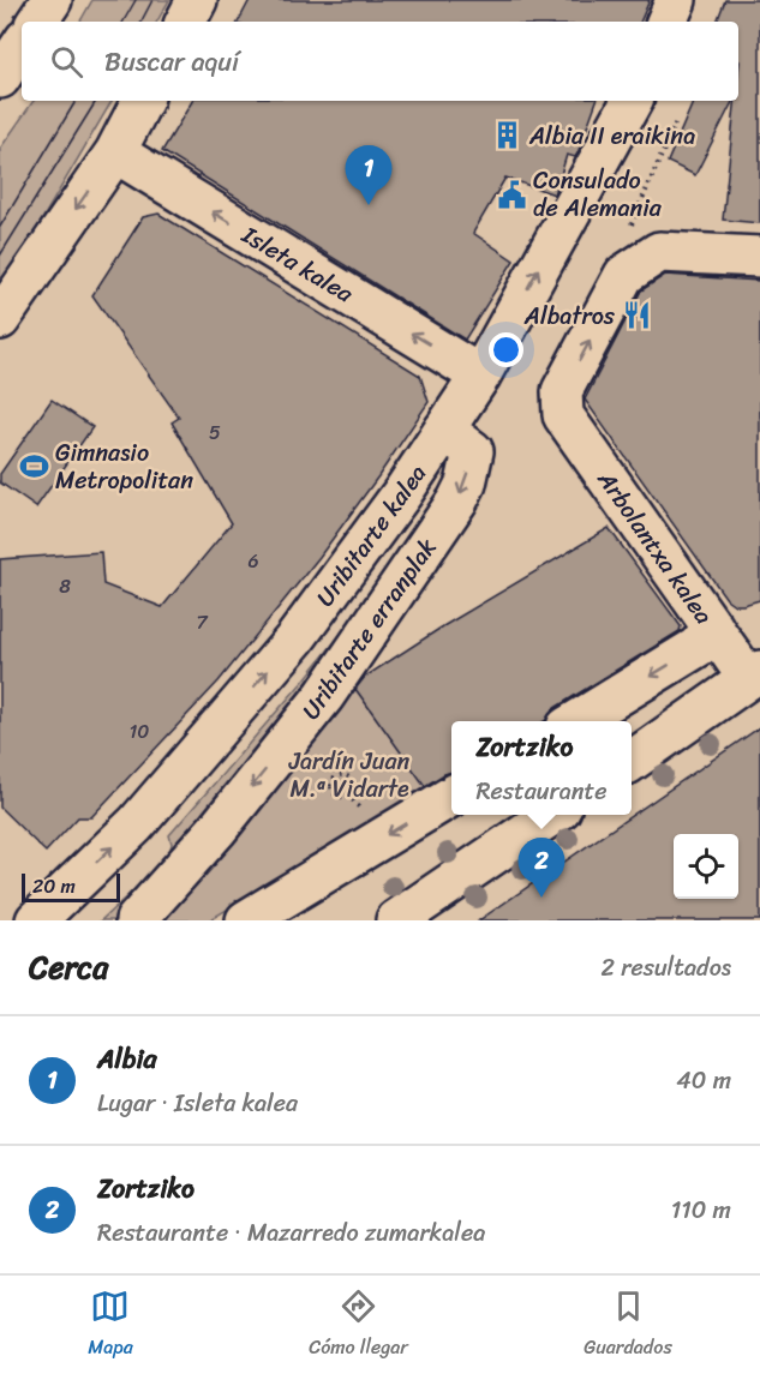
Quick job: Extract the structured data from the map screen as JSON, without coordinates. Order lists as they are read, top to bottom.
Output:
{
  "streets": {
    "street": [
      "Isleta kalea",
      "Uribitarte kalea",
      "Arbolantxa kalea",
      "Uribitarte erranplak"
    ]
  },
  "crossings": [
    ["Isleta kalea", "Uribitarte kalea"],
    ["Uribitarte kalea", "Uribitarte erranplak"]
  ],
  "one_way": ["Isleta kalea"],
  "parks": ["Jardín Juan M.ª Vidarte"],
  "places": {
    "building": ["Albia II eraikina"],
    "public building": ["Consulado de Alemania"],
    "restaurant": ["Albatros"],
    "sports": ["Gimnasio Metropolitan"]
  },
  "house_numbers": [
    "5",
    "6",
    "8",
    "7",
    "10"
  ],
  "scale_bar": "20 m",
  "page": {
    "search": "Buscar aquí",
    "pins": ["1", "2"],
    "popup": ["Zortziko", "Restaurante"],
    "scale": "20 m",
    "heading": ["Cerca", "2 resultados"],
    "list": [
      {
        "mark": "1",
        "name": "Albia",
        "note": "Lugar · Isleta kalea",
        "value": "40 m"
      },
      {
        "mark": "2",
        "name": "Zortziko",
        "note": "Restaurante · Mazarredo zumarkalea",
        "value": "110 m"
      }
    ],
    "nav": ["Mapa", "Cómo llegar", "Guardados"]
  }
}
